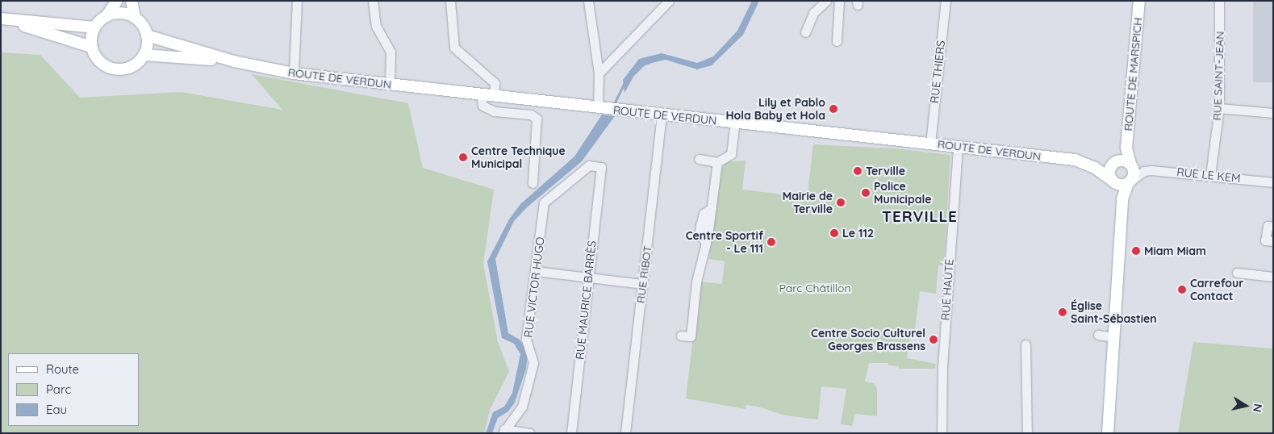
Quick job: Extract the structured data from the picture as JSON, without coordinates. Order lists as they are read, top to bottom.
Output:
{
  "streets": {
    "main road": ["ROUTE DE MARSPICH", "ROUTE DE VERDUN"],
    "street": [
      "RUE THIERS",
      "RUE SAINT-JEAN",
      "RUE LE KEM",
      "RUE RIBOT",
      "RUE VICTOR HUGO",
      "RUE HAUTE",
      "RUE MAURICE BARRÈS"
    ]
  },
  "crossings": [
    ["RUE THIERS", "ROUTE DE VERDUN"],
    ["ROUTE DE MARSPICH", "ROUTE DE VERDUN"],
    ["ROUTE DE MARSPICH", "RUE LE KEM"],
    ["RUE SAINT-JEAN", "RUE LE KEM"],
    ["ROUTE DE VERDUN", "RUE LE KEM"],
    ["ROUTE DE VERDUN", "RUE RIBOT"],
    ["ROUTE DE VERDUN", "RUE HAUTE"],
    ["RUE VICTOR HUGO", "RUE MAURICE BARRÈS"]
  ],
  "districts": ["TERVILLE"],
  "parks": ["Parc Châtillon"],
  "places": [
    "Lily et Pablo Hola Baby et Hola",
    "Centre Technique Municipal",
    "Terville",
    "Police Municipale",
    "Mairie de Terville",
    "Le 112",
    "Centre Sportif - Le 111",
    "Miam Miam",
    "Carrefour Contact",
    "Église Saint-Sébastien",
    "Centre Socio Culturel Georges Brassens"
  ],
  "legend": ["Route", "Parc", "Eau"],
  "north": "right"
}
